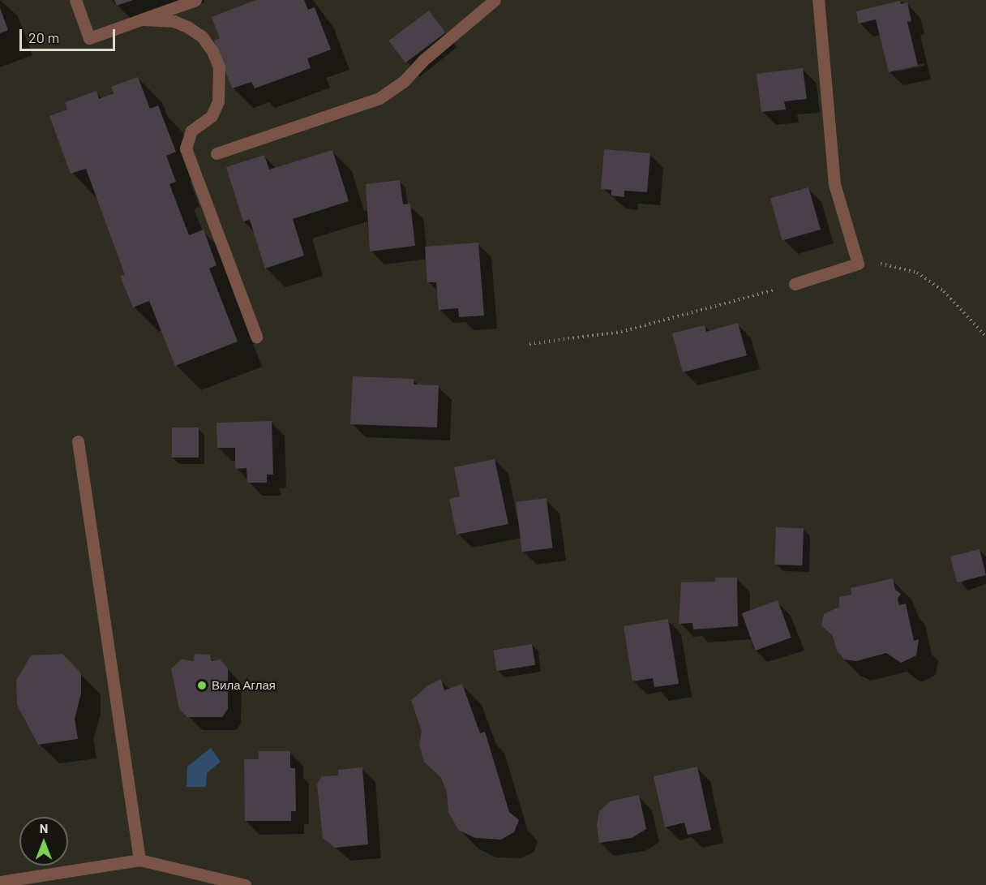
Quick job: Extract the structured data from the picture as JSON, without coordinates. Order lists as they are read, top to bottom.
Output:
{
  "places": ["Вила Аглая"],
  "scale_bar": "20 m",
  "north": "top"
}
